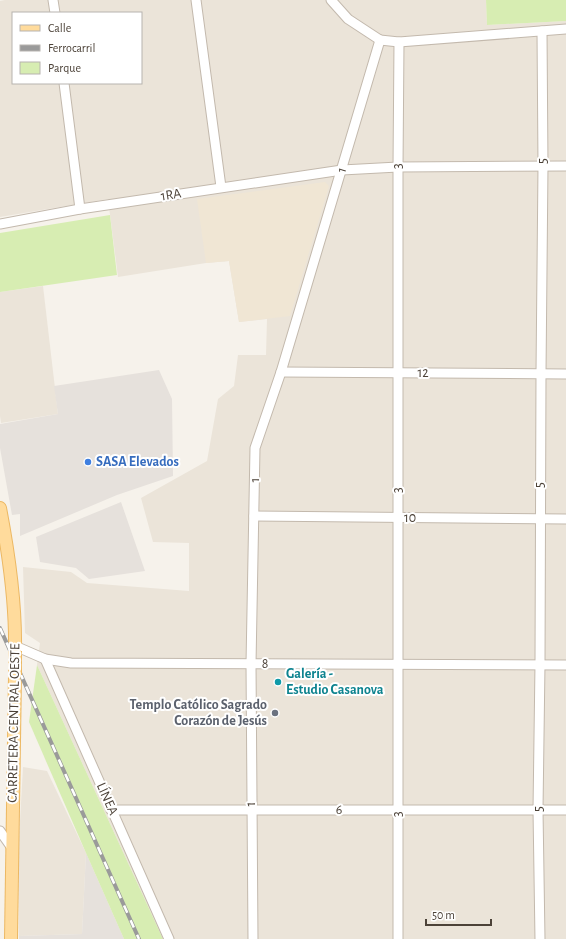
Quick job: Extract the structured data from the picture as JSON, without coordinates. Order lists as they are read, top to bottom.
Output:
{
  "streets": {
    "main road": ["CARRETERA CENTRAL OESTE"],
    "street": [
      "5",
      "3",
      "1",
      "1RA",
      "12",
      "10",
      "8",
      "LÍNEA",
      "6"
    ]
  },
  "crossings": [
    ["5", "1RA"],
    ["5", "12"],
    ["5", "10"],
    ["5", "8"],
    ["5", "6"],
    ["3", "1RA"],
    ["3", "12"],
    ["3", "10"],
    ["3", "8"],
    ["3", "6"],
    ["1", "1RA"],
    ["1", "12"],
    ["1", "10"],
    ["1", "8"],
    ["1", "6"],
    ["8", "CARRETERA CENTRAL OESTE"],
    ["8", "LÍNEA"],
    ["LÍNEA", "6"]
  ],
  "places": ["SASA Elevados", "Galería - Estudio Casanova", "Templo Católico Sagrado Corazón de Jesús"],
  "legend": ["Calle", "Ferrocarril", "Parque"],
  "scale_bar": "50 m"
}
